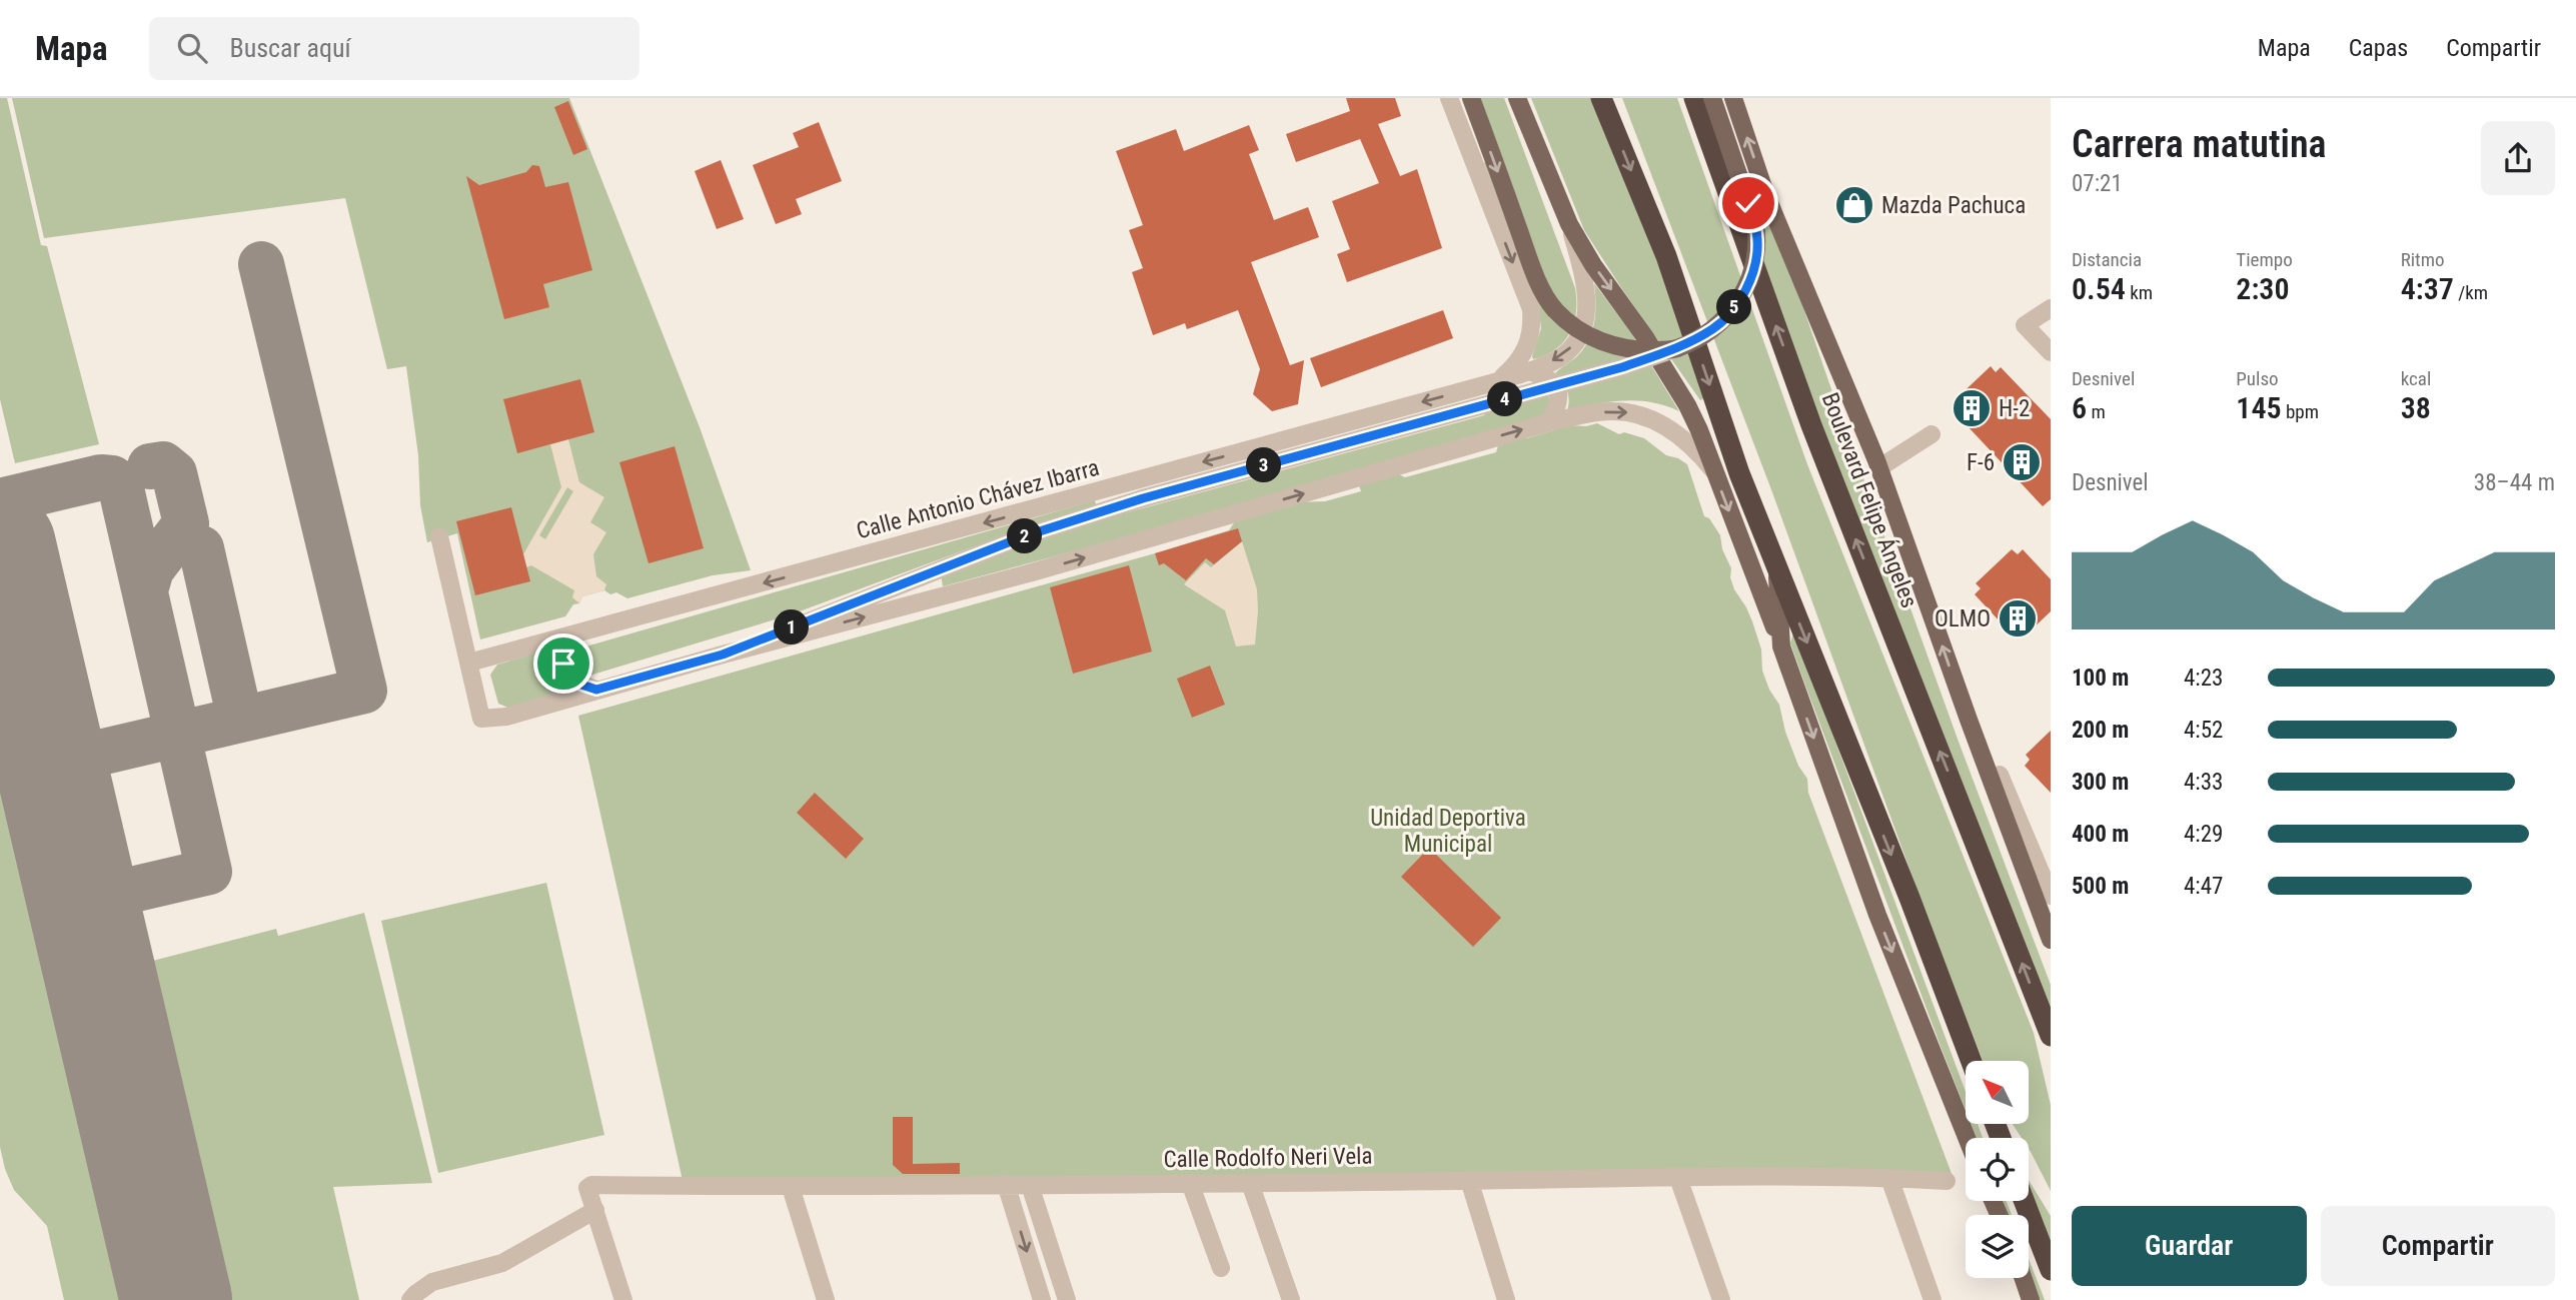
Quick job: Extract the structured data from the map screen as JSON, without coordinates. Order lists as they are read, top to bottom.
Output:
{
  "streets": {
    "highway": ["Boulevard Felipe Ángeles"],
    "street": ["Calle Antonio Chávez Ibarra", "Calle Rodolfo Neri Vela"]
  },
  "parks": ["Unidad Deportiva Municipal"],
  "places": {
    "shop": ["Mazda Pachuca"],
    "building": ["H-2", "F-6", "OLMO"]
  },
  "north": "top left",
  "page": {
    "header": "Mapa",
    "search": "Buscar aquí",
    "nav": ["Mapa", "Capas", "Compartir"],
    "heading": ["Carrera matutina", "07:21"],
    "stats": [
      ["Distancia", "0.54 km"],
      ["Tiempo", "2:30"],
      ["Ritmo", "4:37 /km"],
      ["Desnivel", "6 m"],
      ["Pulso", "145 bpm"],
      ["kcal", "38"]
    ],
    "pins": [
      "5",
      "4",
      "3",
      "2",
      "1"
    ],
    "chart": ["Desnivel", "38–44 m"],
    "list": [
      {
        "name": "100 m",
        "note": "4:23"
      },
      {
        "name": "200 m",
        "note": "4:52"
      },
      {
        "name": "300 m",
        "note": "4:33"
      },
      {
        "name": "400 m",
        "note": "4:29"
      },
      {
        "name": "500 m",
        "note": "4:47"
      }
    ],
    "buttons": ["Guardar", "Compartir"]
  }
}
